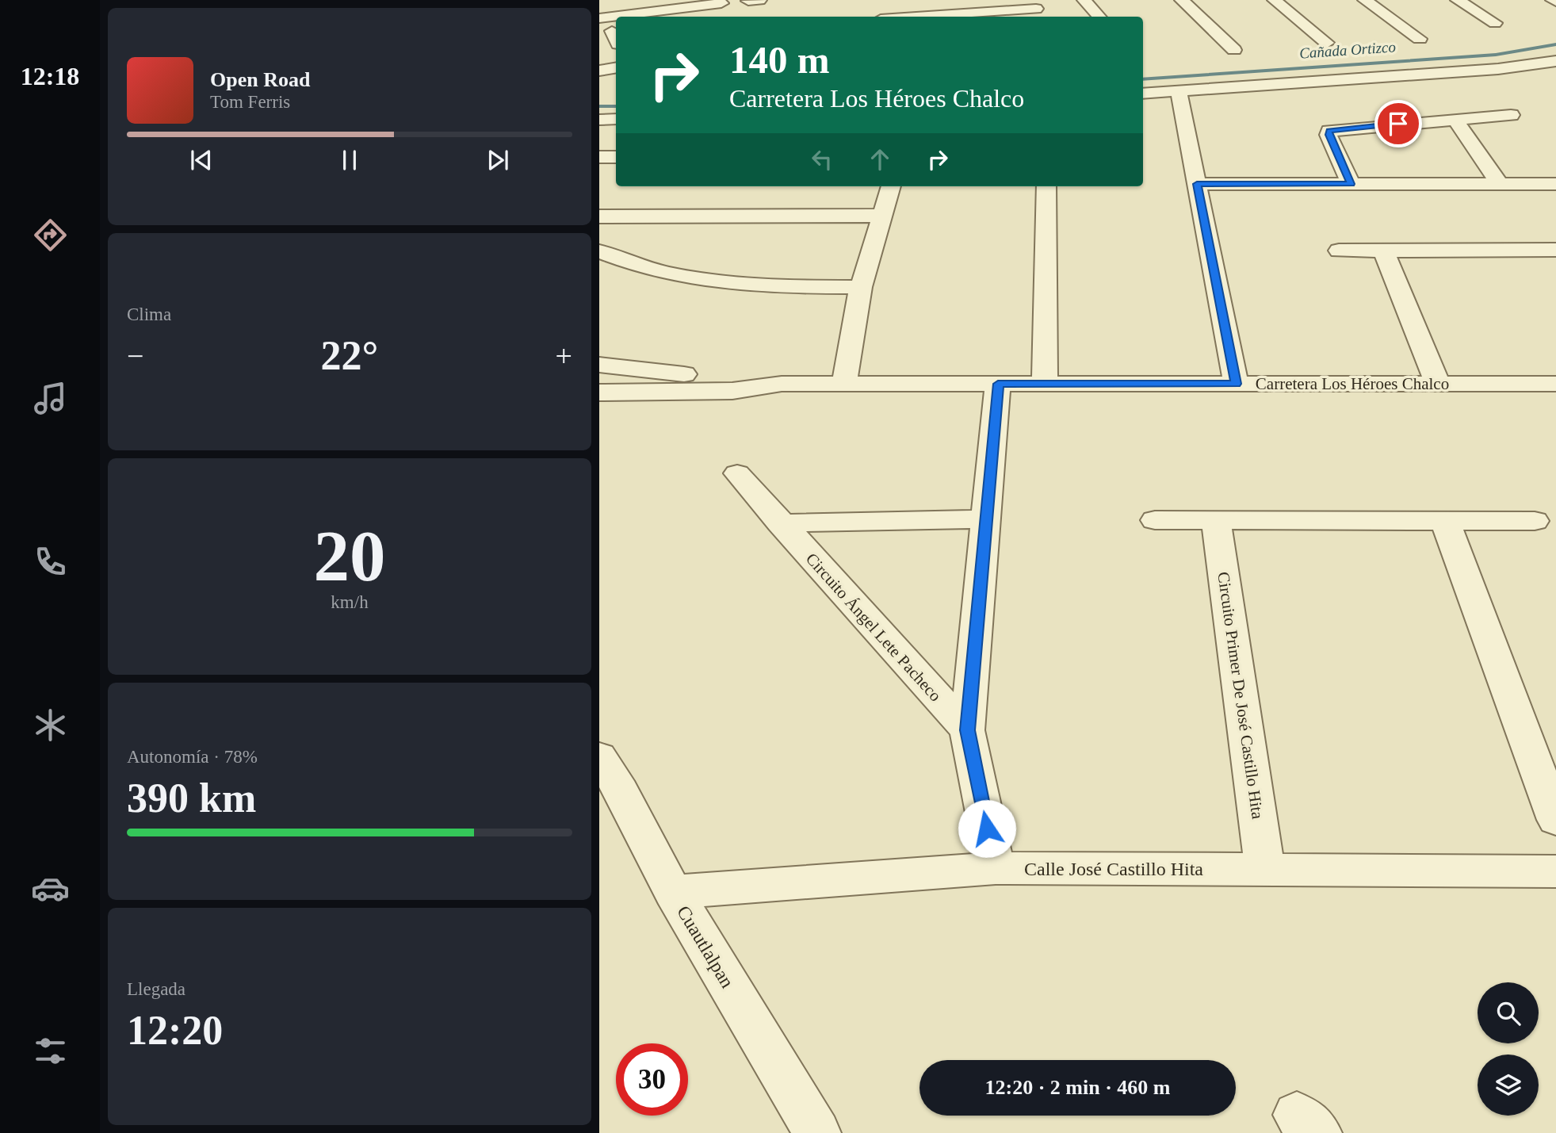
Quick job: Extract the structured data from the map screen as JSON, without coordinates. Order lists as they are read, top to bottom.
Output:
{
  "streets": {
    "street": [
      "Carretera Los Héroes Chalco",
      "Circuito Ángel Lete Pacheco",
      "Circuito Primer De José Castillo Hita",
      "Calle José Castillo Hita",
      "Cuautlalpan"
    ]
  },
  "crossings": [
    ["Circuito Primer De José Castillo Hita", "Calle José Castillo Hita"],
    ["Calle José Castillo Hita", "Cuautlalpan"]
  ],
  "water": ["Cañada Ortizco"],
  "page": {
    "tabs": "12:18",
    "turn": ["140 m", "Carretera Los Héroes Chalco"],
    "song": ["Open Road", "Tom Ferris"],
    "tile": [
      "Clima",
      ["20", "km/h"],
      ["Autonomía · 78%", "390 km"],
      ["Llegada", "12:20"]
    ],
    "heat": ["−", "22°", "+"],
    "limit": "30",
    "trip": "12:20 · 2 min · 460 m"
  }
}
